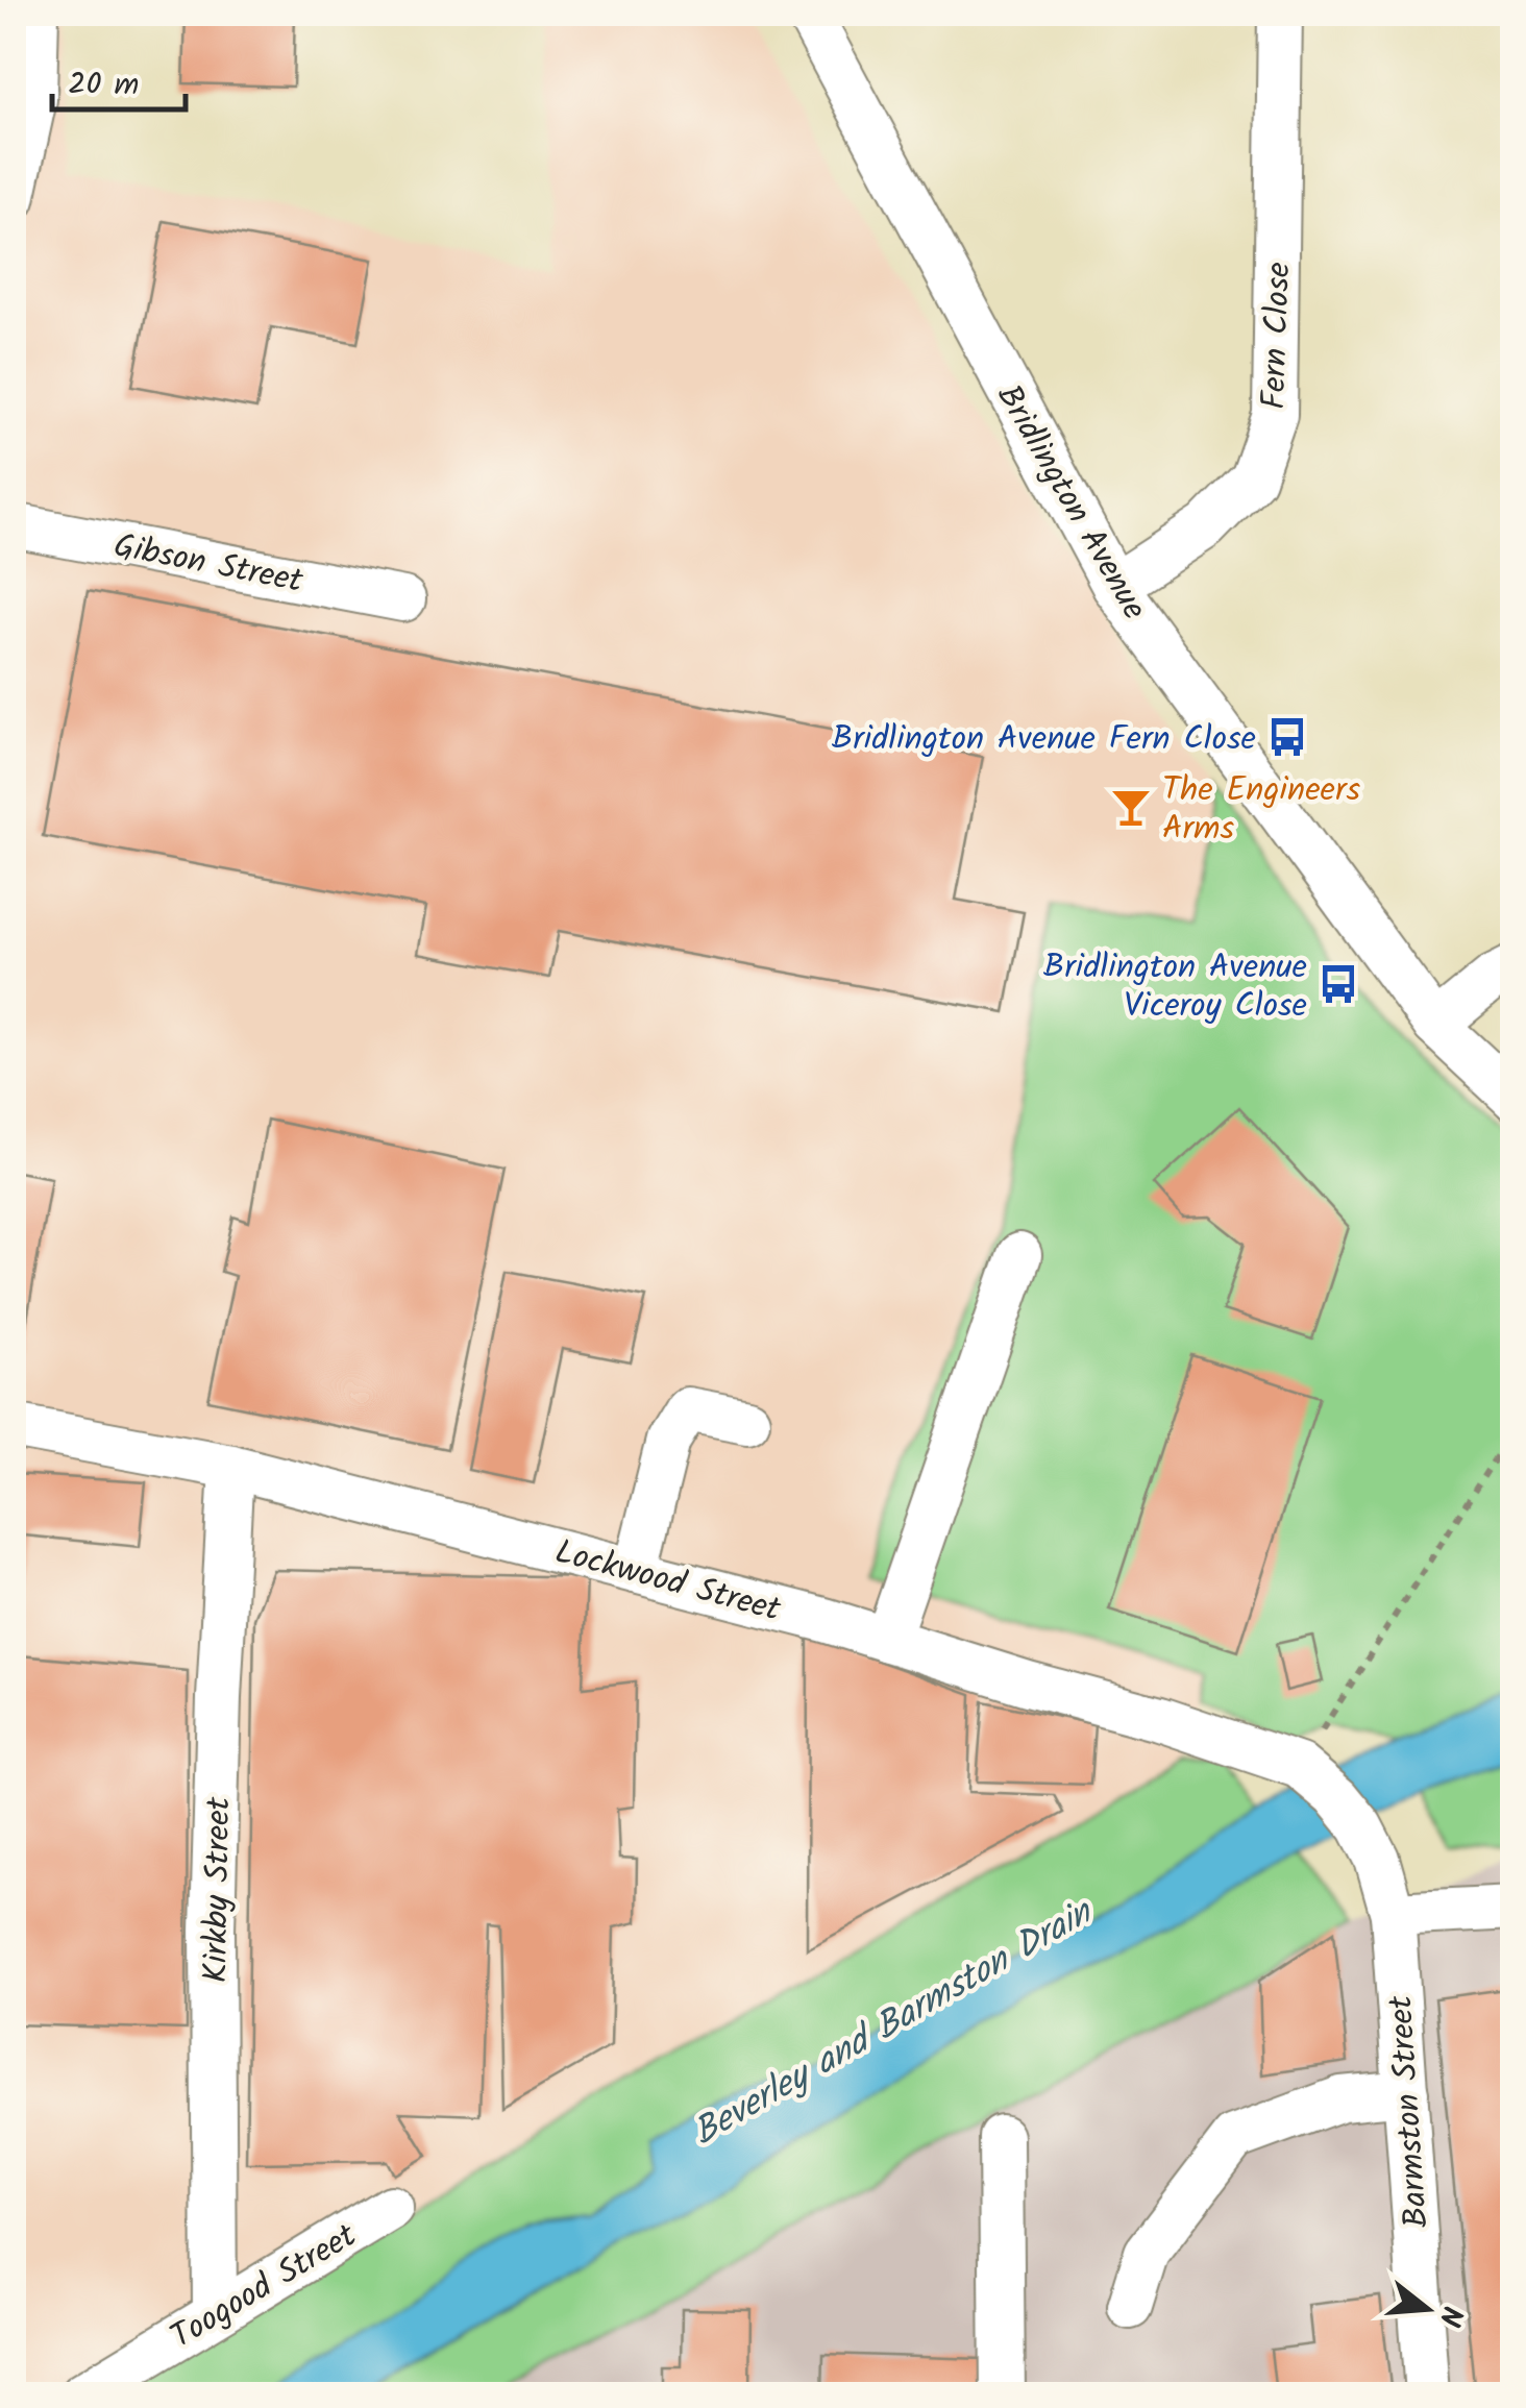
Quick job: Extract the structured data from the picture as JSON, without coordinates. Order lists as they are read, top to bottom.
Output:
{
  "streets": {
    "street": [
      "Fern Close",
      "Bridlington Avenue",
      "Gibson Street",
      "Lockwood Street",
      "Kirkby Street",
      "Barmston Street",
      "Toogood Street"
    ]
  },
  "crossings": [
    ["Fern Close", "Bridlington Avenue"],
    ["Lockwood Street", "Kirkby Street"],
    ["Lockwood Street", "Barmston Street"],
    ["Kirkby Street", "Toogood Street"]
  ],
  "water": ["Beverley and Barmston Drain"],
  "places": {
    "bus stop": ["Bridlington Avenue Fern Close", "Bridlington Avenue Viceroy Close"],
    "bar": ["The Engineers Arms"]
  },
  "scale_bar": "20 m",
  "north": "right"
}
